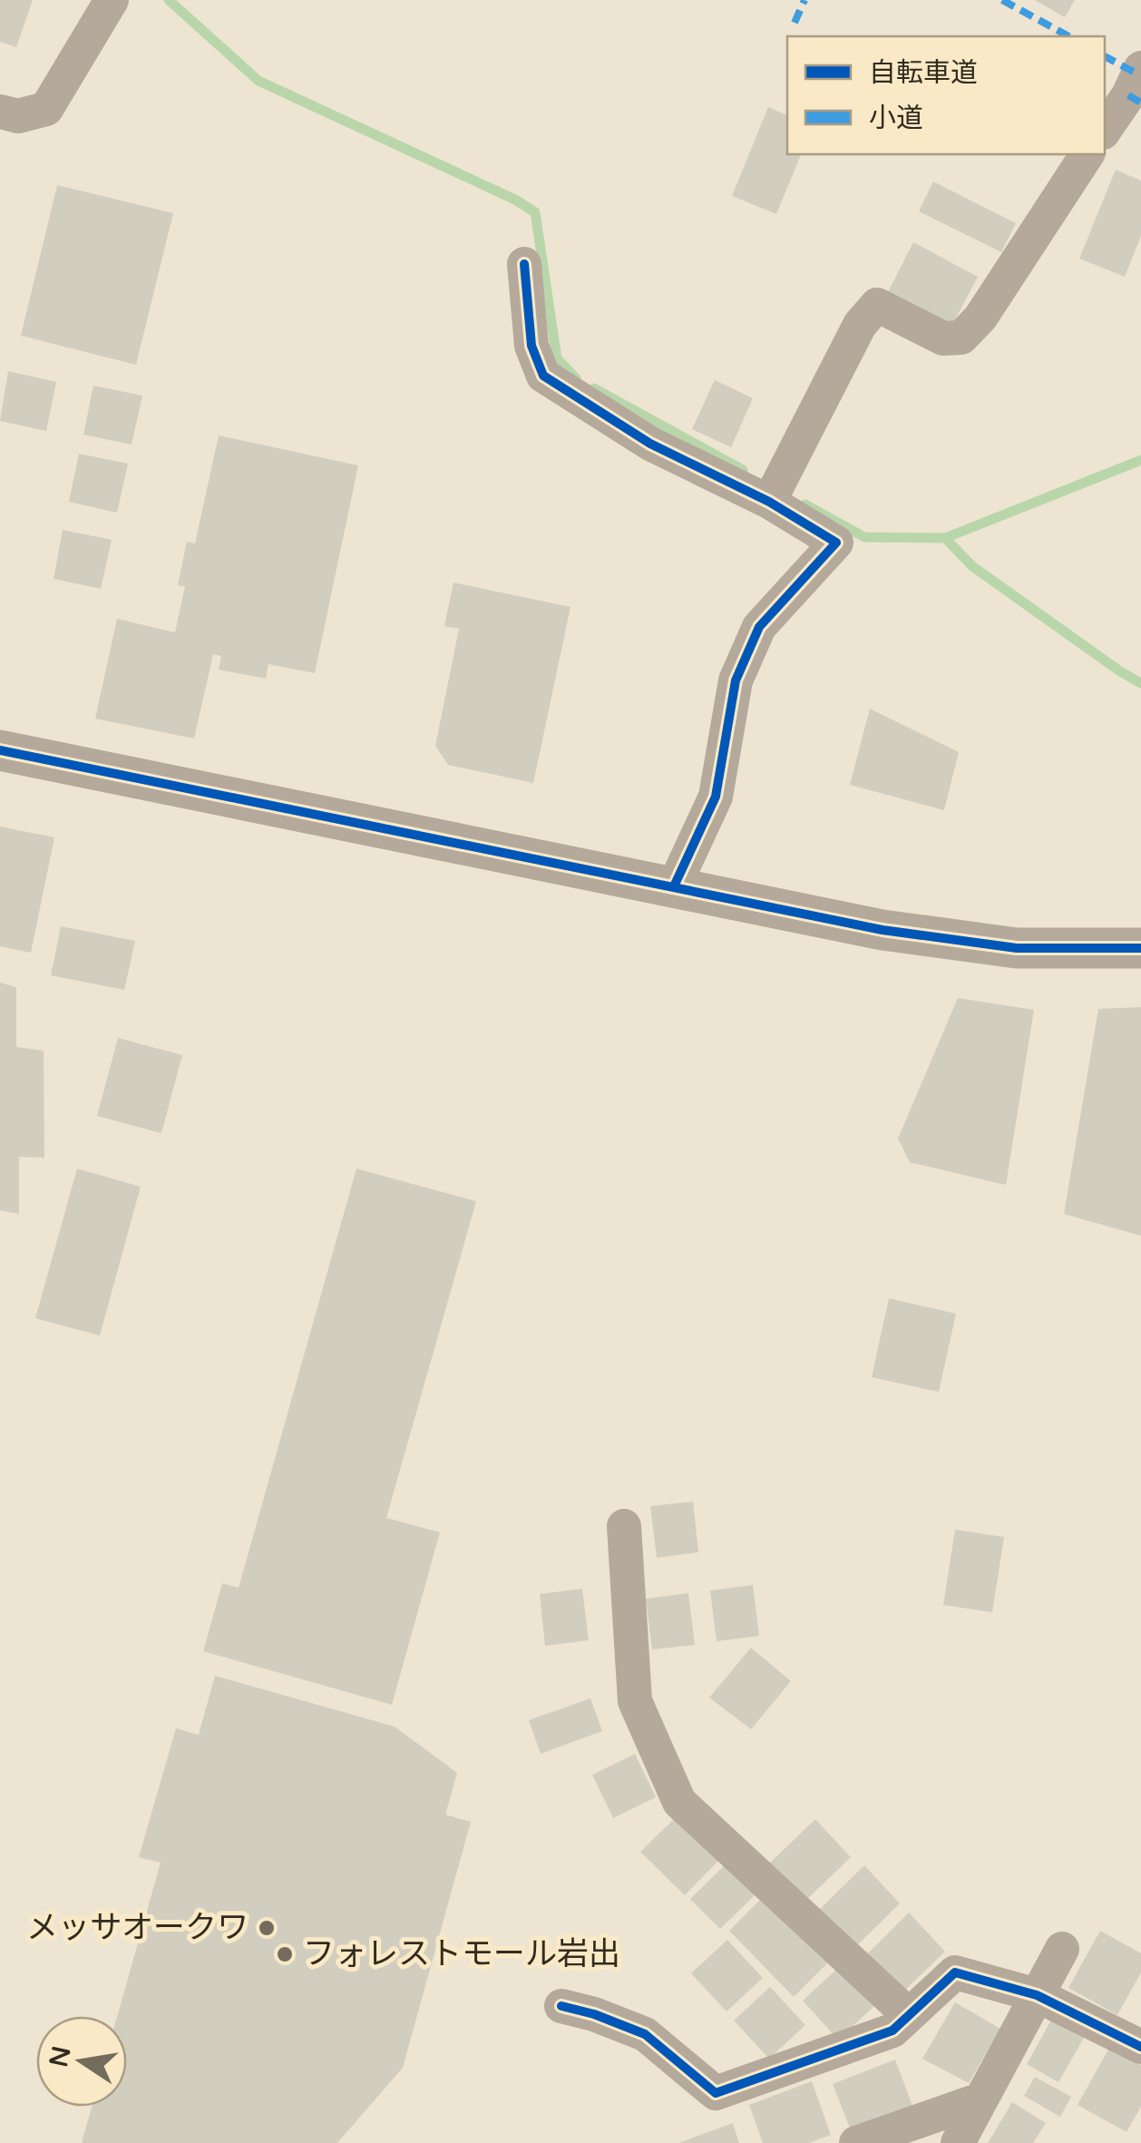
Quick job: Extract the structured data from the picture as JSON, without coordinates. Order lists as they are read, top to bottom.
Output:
{
  "places": ["メッサオークワ", "フォレストモール岩出"],
  "legend": ["自転車道", "小道"],
  "north": "left"
}
